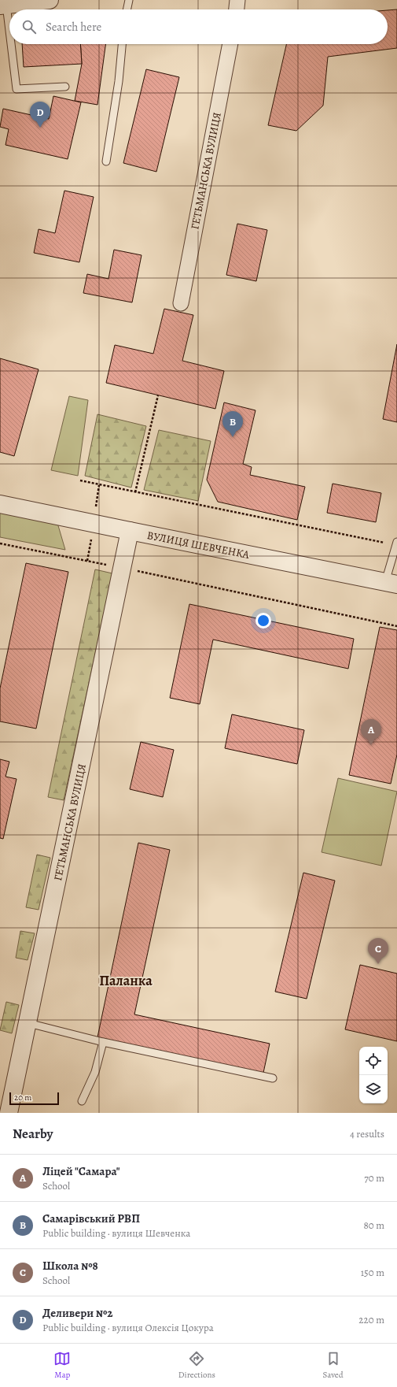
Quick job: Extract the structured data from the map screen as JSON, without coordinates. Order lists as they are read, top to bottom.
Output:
{
  "streets": {
    "street": ["ГЕТЬМАНСЬКА ВУЛИЦЯ", "ВУЛИЦЯ ШЕВЧЕНКА"]
  },
  "crossings": [
    ["ГЕТЬМАНСЬКА ВУЛИЦЯ", "ВУЛИЦЯ ШЕВЧЕНКА"]
  ],
  "districts": ["Паланка"],
  "scale_bar": "20 m",
  "page": {
    "search": "Search here",
    "pins": [
      "D",
      "B",
      "A",
      "C"
    ],
    "scale": "20 m",
    "heading": ["Nearby", "4 results"],
    "list": [
      {
        "mark": "A",
        "name": "Ліцей \"Самара\"",
        "note": "School",
        "value": "70 m"
      },
      {
        "mark": "B",
        "name": "Самарівський РВП",
        "note": "Public building · вулиця Шевченка",
        "value": "80 m"
      },
      {
        "mark": "C",
        "name": "Школа №8",
        "note": "School",
        "value": "150 m"
      },
      {
        "mark": "D",
        "name": "Деливери №2",
        "note": "Public building · вулиця Олексія Цокура",
        "value": "220 m"
      }
    ],
    "nav": ["Map", "Directions", "Saved"]
  }
}
